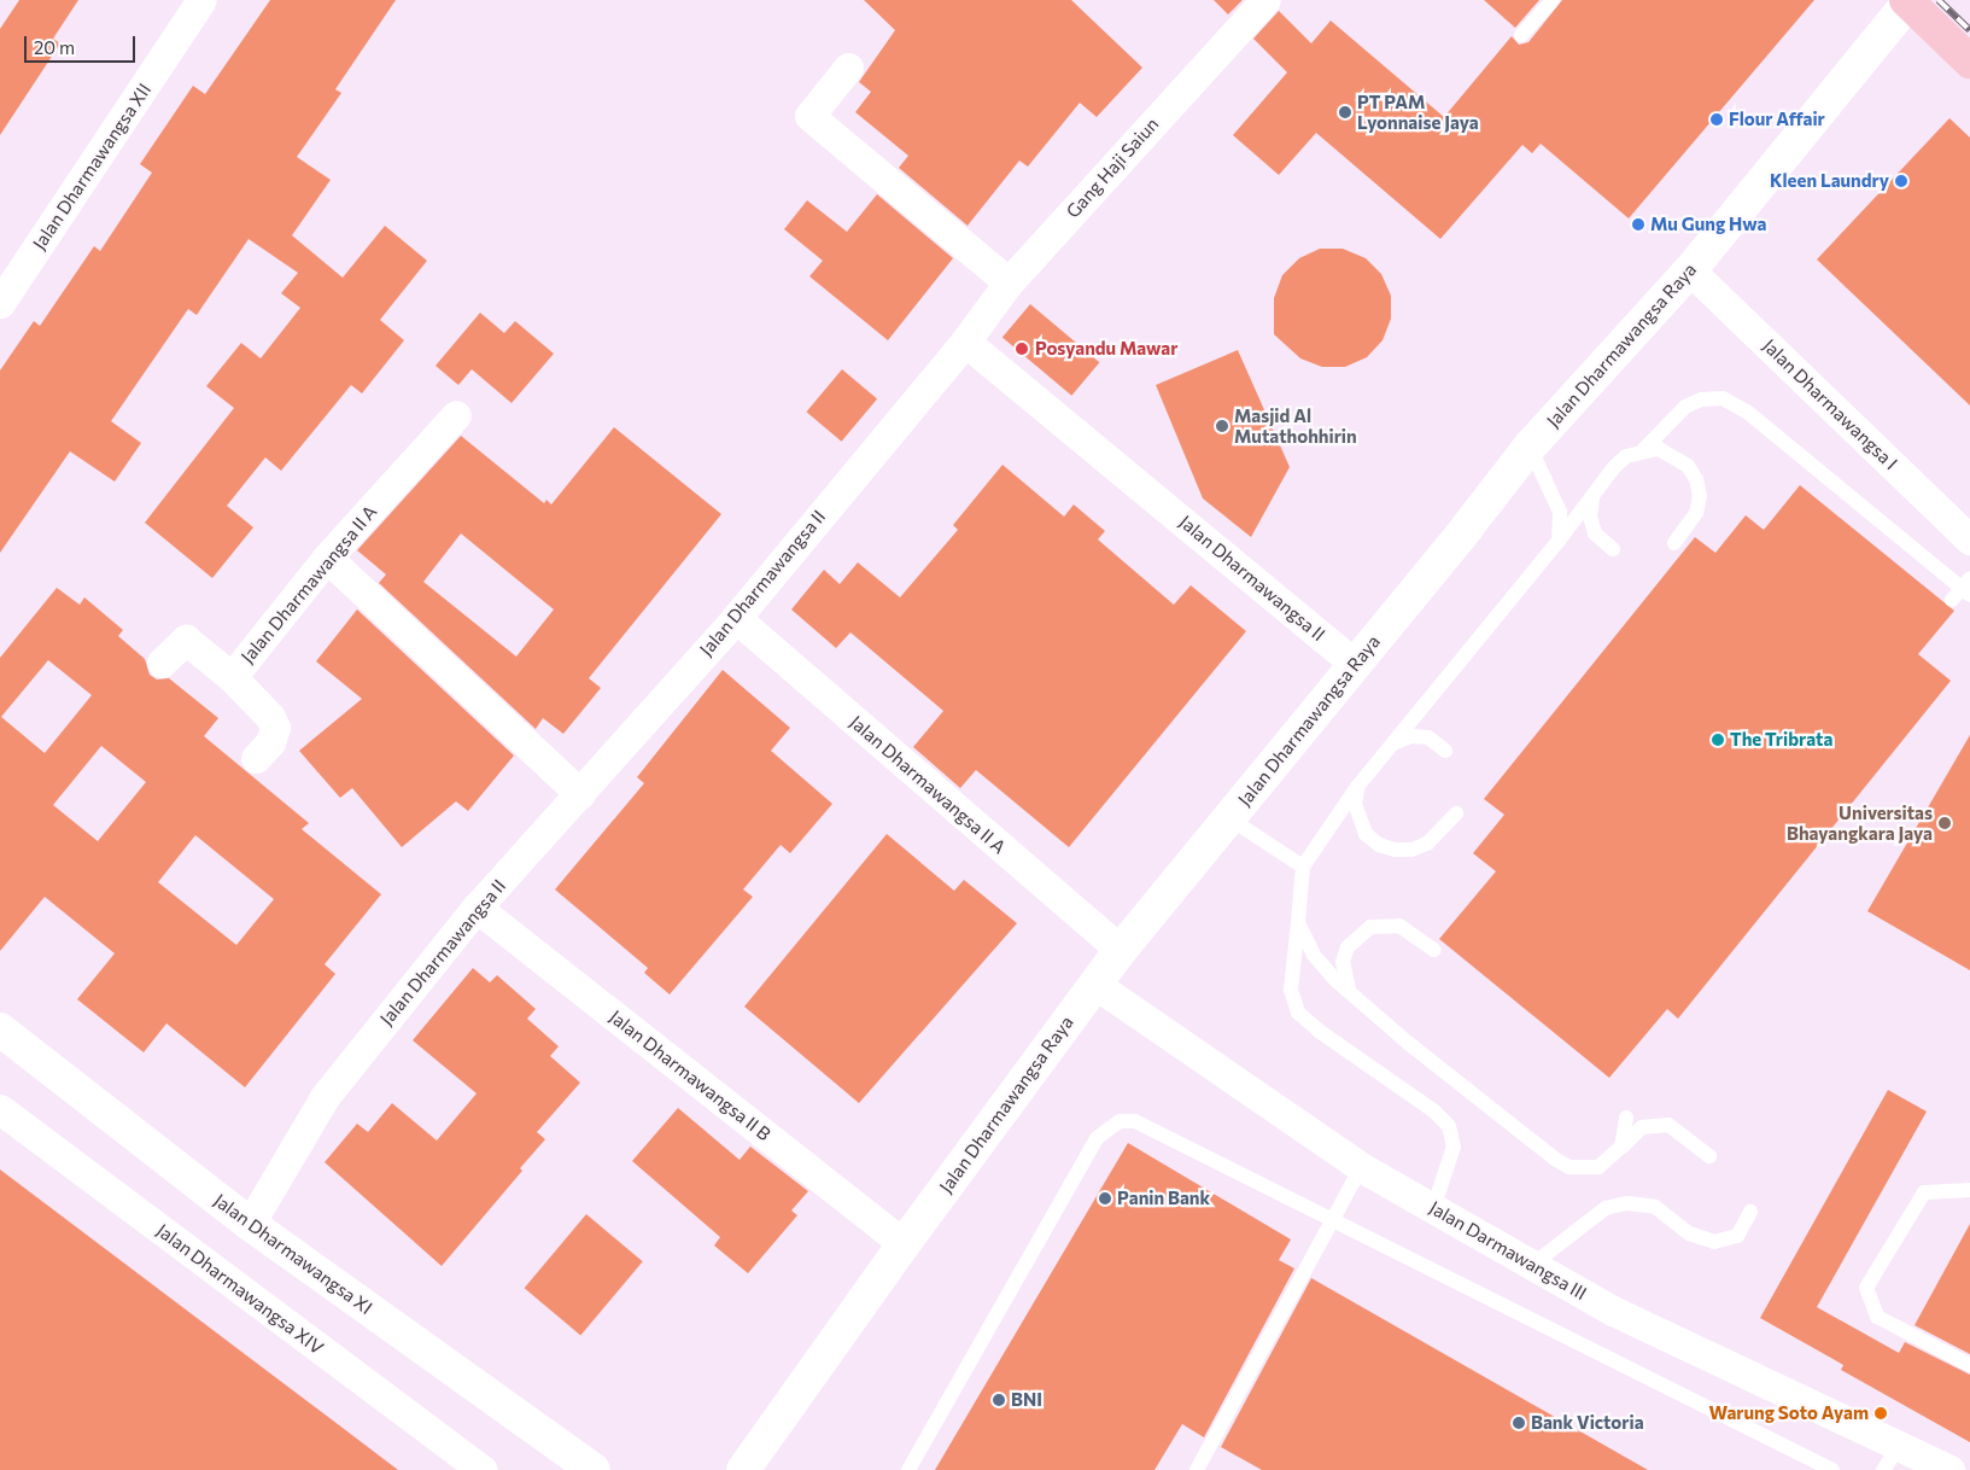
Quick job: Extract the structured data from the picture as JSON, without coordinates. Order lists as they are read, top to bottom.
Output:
{
  "streets": {
    "street": [
      "Jalan Dharmawangsa XII",
      "Gang Haji Saiun",
      "Jalan Dharmawangsa Raya",
      "Jalan Dharmawangsa I",
      "Jalan Dharmawangsa II",
      "Jalan Dharmawangsa II A",
      "Jalan Dharmawangsa II B",
      "Jalan Darmawangsa III",
      "Jalan Dharmawangsa XI",
      "Jalan Dharmawangsa XIV"
    ]
  },
  "crossings": [
    ["Gang Haji Saiun", "Jalan Dharmawangsa II"],
    ["Jalan Dharmawangsa Raya", "Jalan Dharmawangsa I"],
    ["Jalan Dharmawangsa Raya", "Jalan Dharmawangsa II"],
    ["Jalan Dharmawangsa Raya", "Jalan Dharmawangsa II A"],
    ["Jalan Dharmawangsa Raya", "Jalan Dharmawangsa II B"],
    ["Jalan Dharmawangsa Raya", "Jalan Darmawangsa III"],
    ["Jalan Dharmawangsa II", "Jalan Dharmawangsa II A"],
    ["Jalan Dharmawangsa II", "Jalan Dharmawangsa II B"],
    ["Jalan Dharmawangsa II", "Jalan Dharmawangsa XI"]
  ],
  "places": [
    "PT PAM Lyonnaise Jaya",
    "Flour Affair",
    "Kleen Laundry",
    "Mu Gung Hwa",
    "Posyandu Mawar",
    "Masjid Al Mutathohhirin",
    "The Tribrata",
    "Universitas Bhayangkara Jaya",
    "Panin Bank",
    "BNI",
    "Warung Soto Ayam",
    "Bank Victoria"
  ],
  "scale_bar": "20 m"
}
